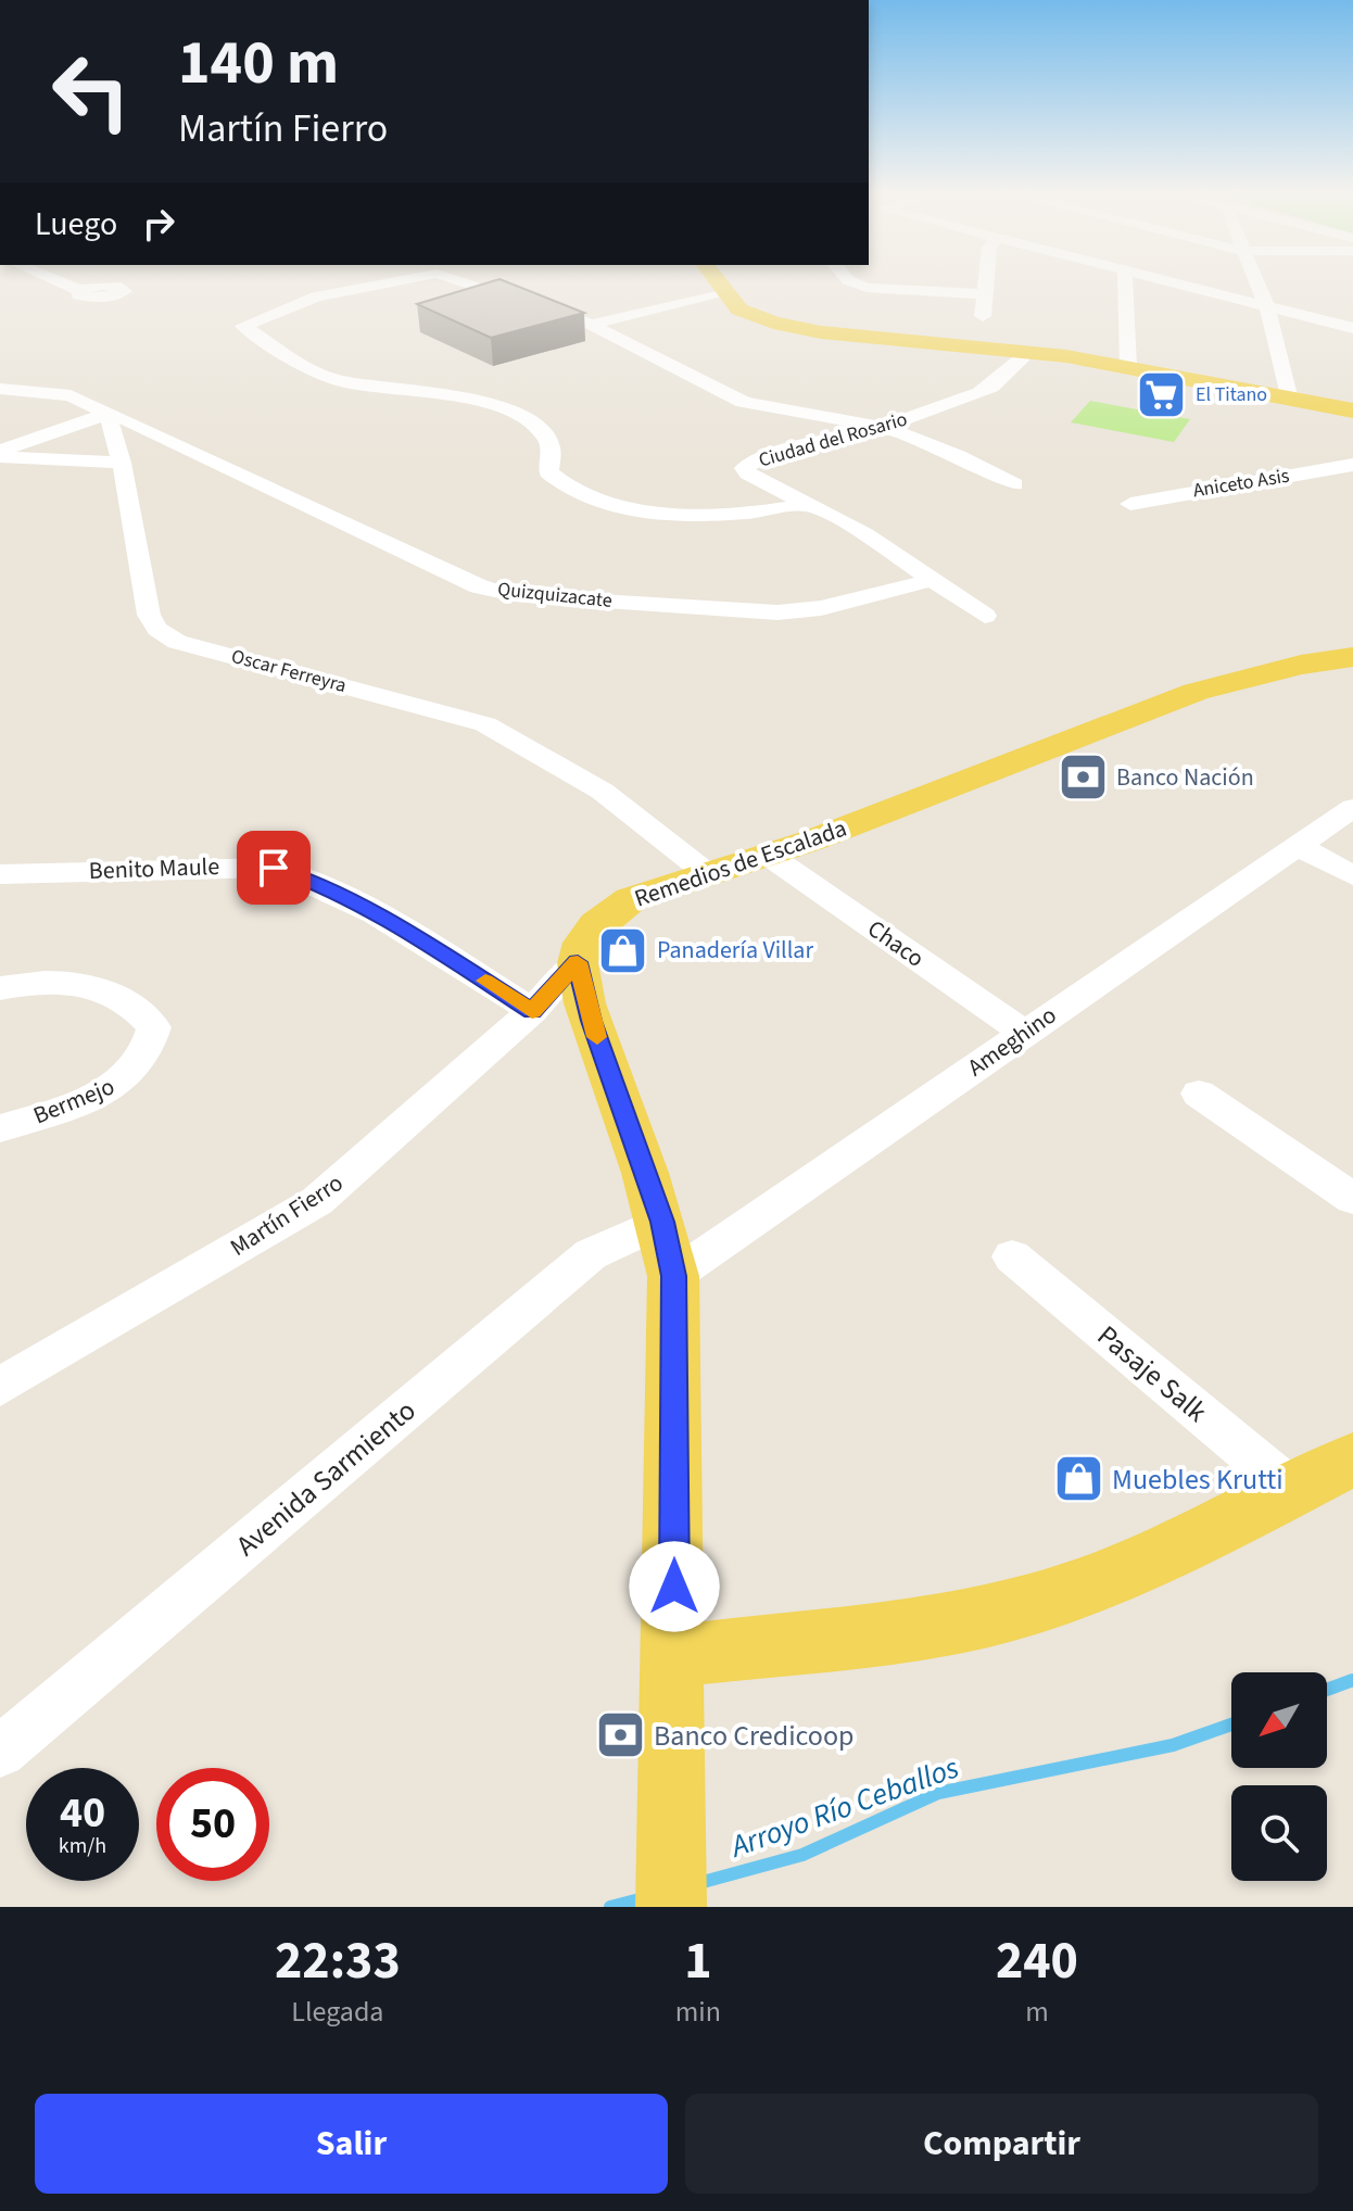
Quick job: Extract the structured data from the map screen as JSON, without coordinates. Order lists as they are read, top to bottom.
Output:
{
  "streets": {
    "main road": ["Remedios de Escalada"],
    "street": [
      "Ciudad del Rosario",
      "Aniceto Asis",
      "Quizquizacate",
      "Oscar Ferreyra",
      "Benito Maule",
      "Chaco",
      "Ameghino",
      "Bermejo",
      "Martín Fierro",
      "Pasaje Salk",
      "Avenida Sarmiento"
    ]
  },
  "crossings": [
    ["Ciudad del Rosario", "Quizquizacate"],
    ["Quizquizacate", "Oscar Ferreyra"],
    ["Oscar Ferreyra", "Remedios de Escalada"],
    ["Remedios de Escalada", "Chaco"],
    ["Remedios de Escalada", "Martín Fierro"],
    ["Benito Maule", "Martín Fierro"],
    ["Chaco", "Ameghino"]
  ],
  "water": ["Arroyo Río Ceballos"],
  "places": {
    "supermarket": ["El Titano"],
    "bank": ["Banco Nación", "Banco Credicoop"],
    "shop": ["Panadería Villar", "Muebles Krutti"]
  },
  "north": "bottom left",
  "page": {
    "turn": ["140 m", "Martín Fierro"],
    "then": "Luego",
    "speed": "40 km/h",
    "limit": "50",
    "eta": [
      "22:33",
      "Llegada",
      "1",
      "min",
      "240",
      "m"
    ],
    "buttons": ["Salir", "Compartir"]
  }
}
